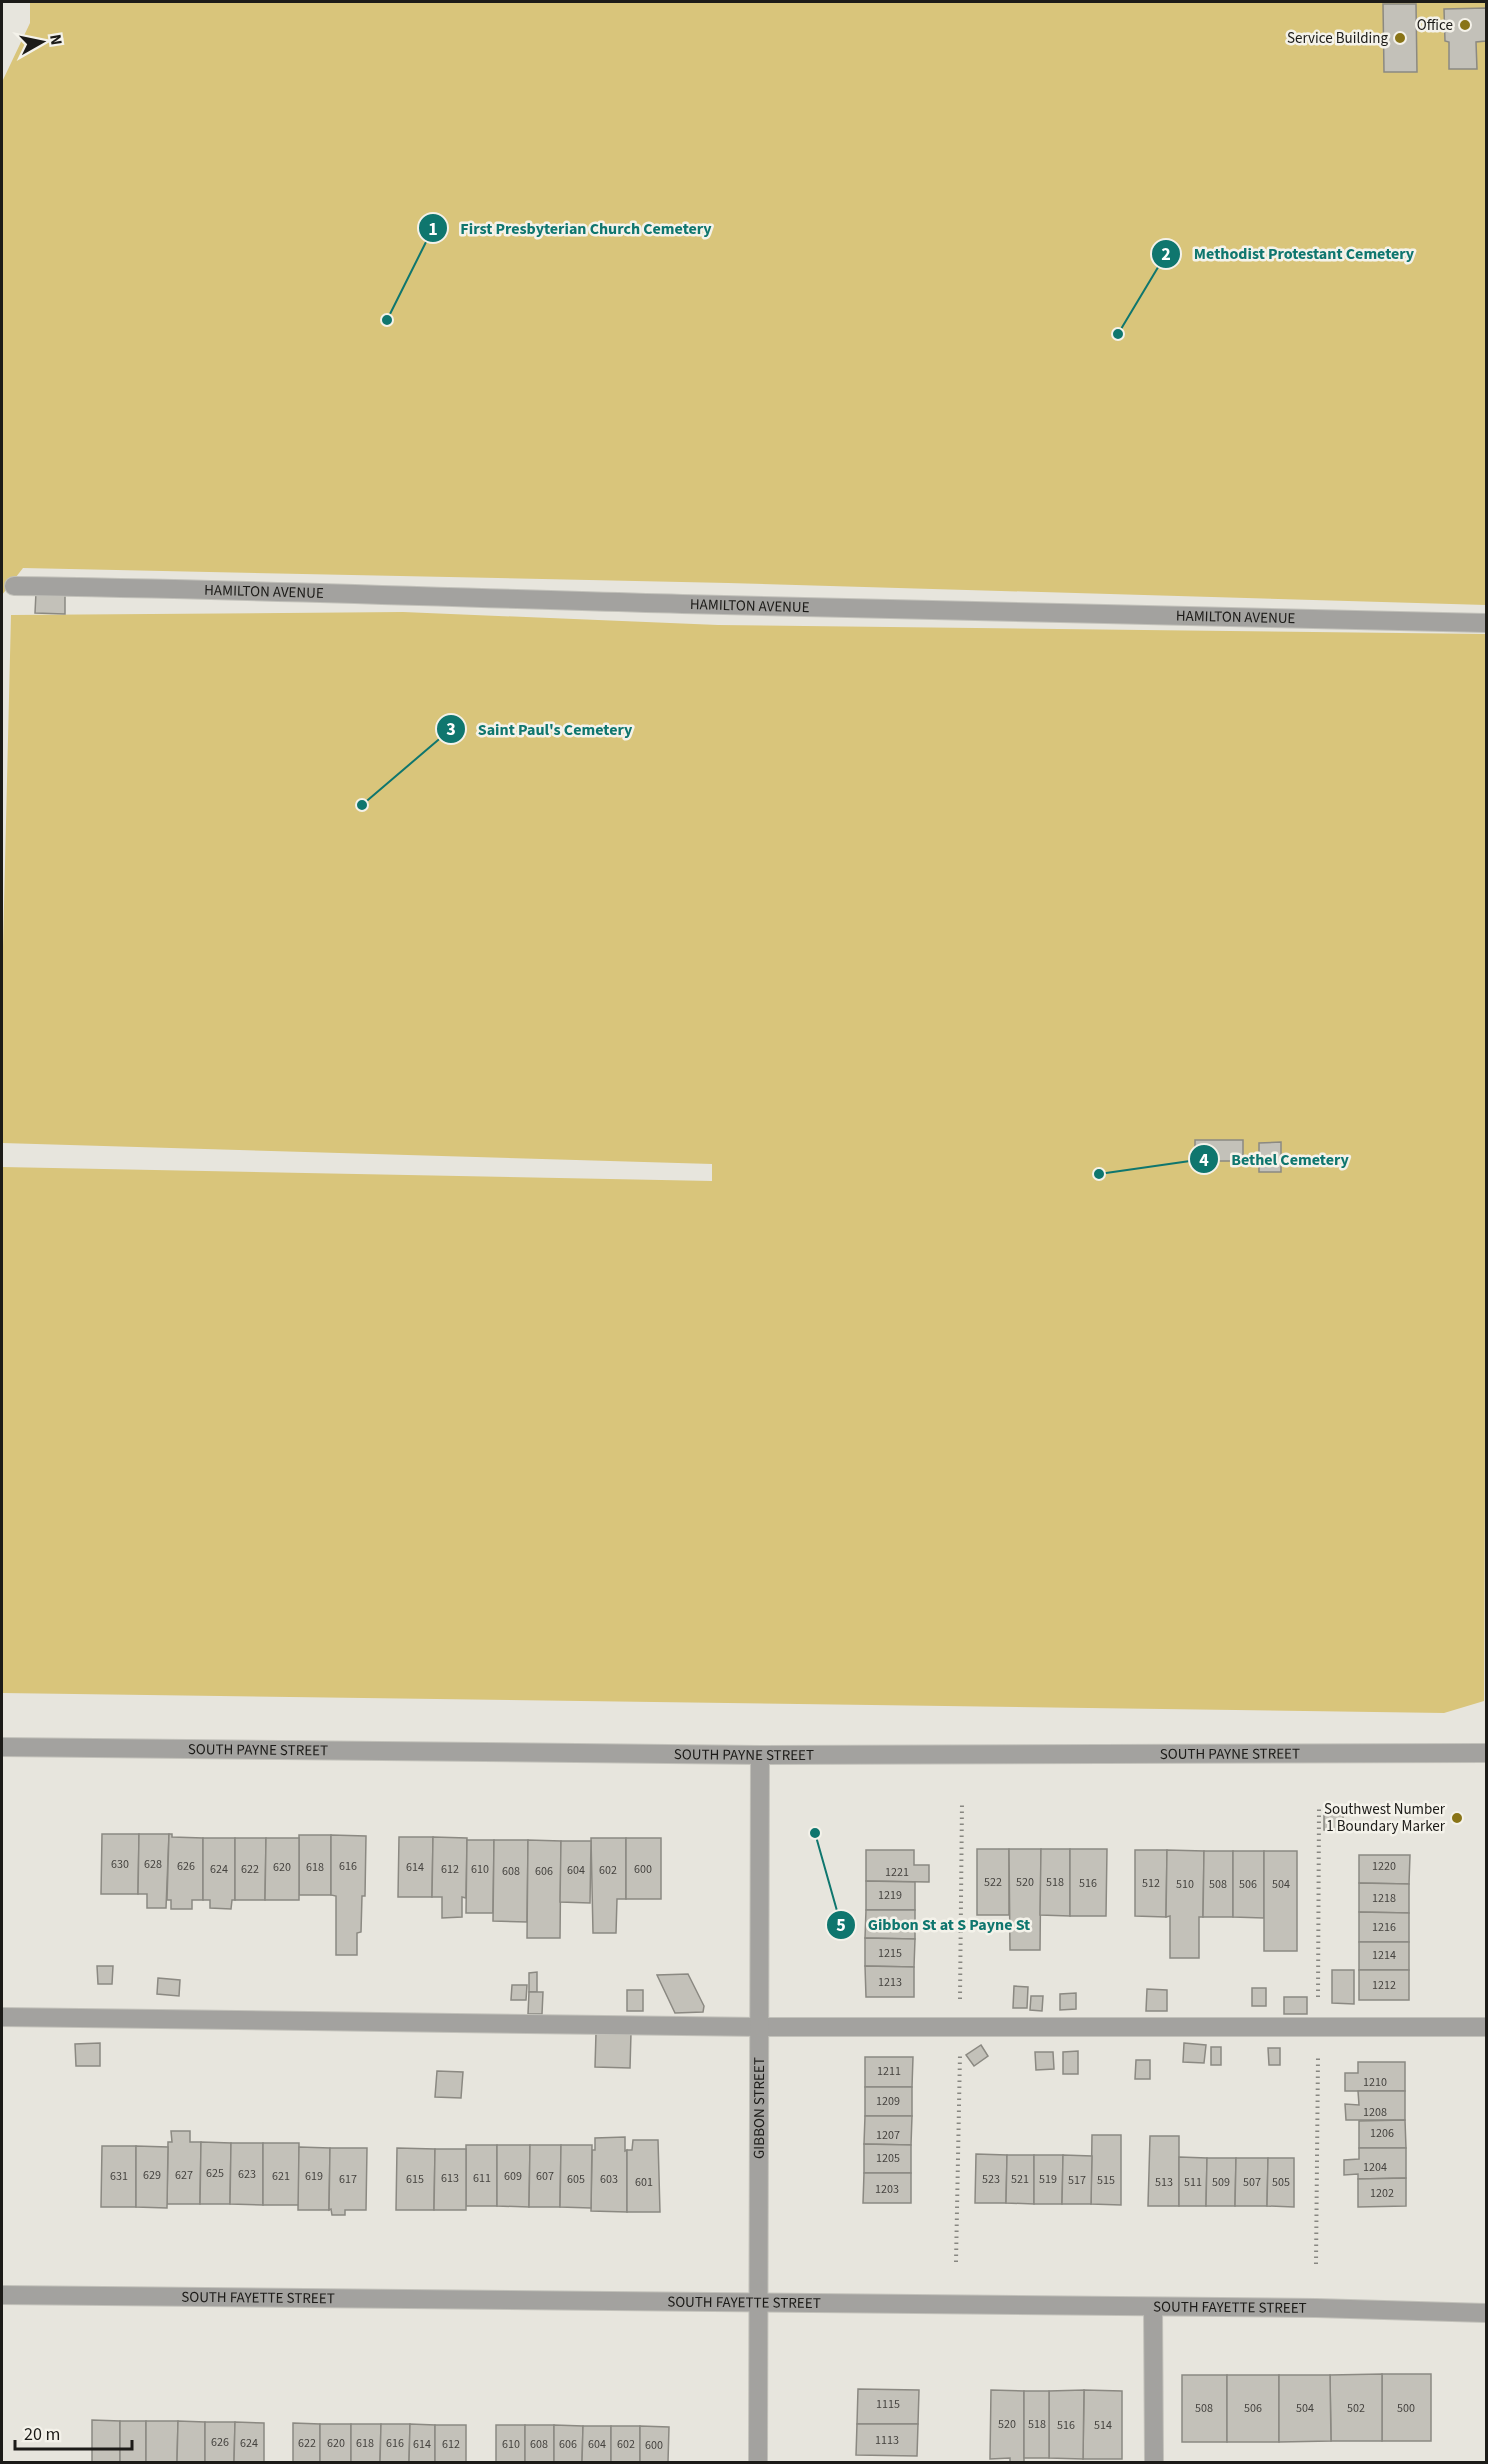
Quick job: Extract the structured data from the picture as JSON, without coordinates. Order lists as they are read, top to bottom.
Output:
{
  "streets": {
    "street": [
      "HAMILTON AVENUE",
      "SOUTH PAYNE STREET",
      "GIBBON STREET",
      "SOUTH FAYETTE STREET"
    ]
  },
  "crossings": [
    ["SOUTH PAYNE STREET", "GIBBON STREET"],
    ["GIBBON STREET", "SOUTH FAYETTE STREET"]
  ],
  "places": [
    "Office",
    "Service Building",
    "First Presbyterian Church Cemetery",
    "Methodist Protestant Cemetery",
    "Saint Paul's Cemetery",
    "Bethel Cemetery",
    "Southwest Number 1 Boundary Marker",
    "Gibbon St at S Payne St"
  ],
  "house_numbers": [
    "630",
    "628",
    "626",
    "616",
    "1220",
    "620",
    "618",
    "614",
    "624",
    "622",
    "612",
    "610",
    "600",
    "604",
    "602",
    "608",
    "606",
    "1221",
    "522",
    "520",
    "518",
    "516",
    "512",
    "510",
    "508",
    "506",
    "504",
    "1219",
    "1218",
    "1216",
    "1215",
    "1214",
    "1213",
    "1212",
    "1211",
    "1210",
    "1209",
    "1208",
    "1206",
    "1207",
    "1205",
    "1204",
    "625",
    "623",
    "629",
    "627",
    "631",
    "621",
    "619",
    "609",
    "607",
    "613",
    "611",
    "617",
    "615",
    "605",
    "603",
    "523",
    "521",
    "519",
    "517",
    "515",
    "601",
    "513",
    "511",
    "509",
    "507",
    "505",
    "1203",
    "1202",
    "1115",
    "508",
    "506",
    "504",
    "502",
    "500",
    "520",
    "518",
    "516",
    "514",
    "1113",
    "626",
    "624",
    "622",
    "620",
    "618",
    "616",
    "614",
    "612",
    "610",
    "608",
    "606",
    "604",
    "602",
    "600"
  ],
  "scale_bar": "20 m",
  "north": "right"
}
